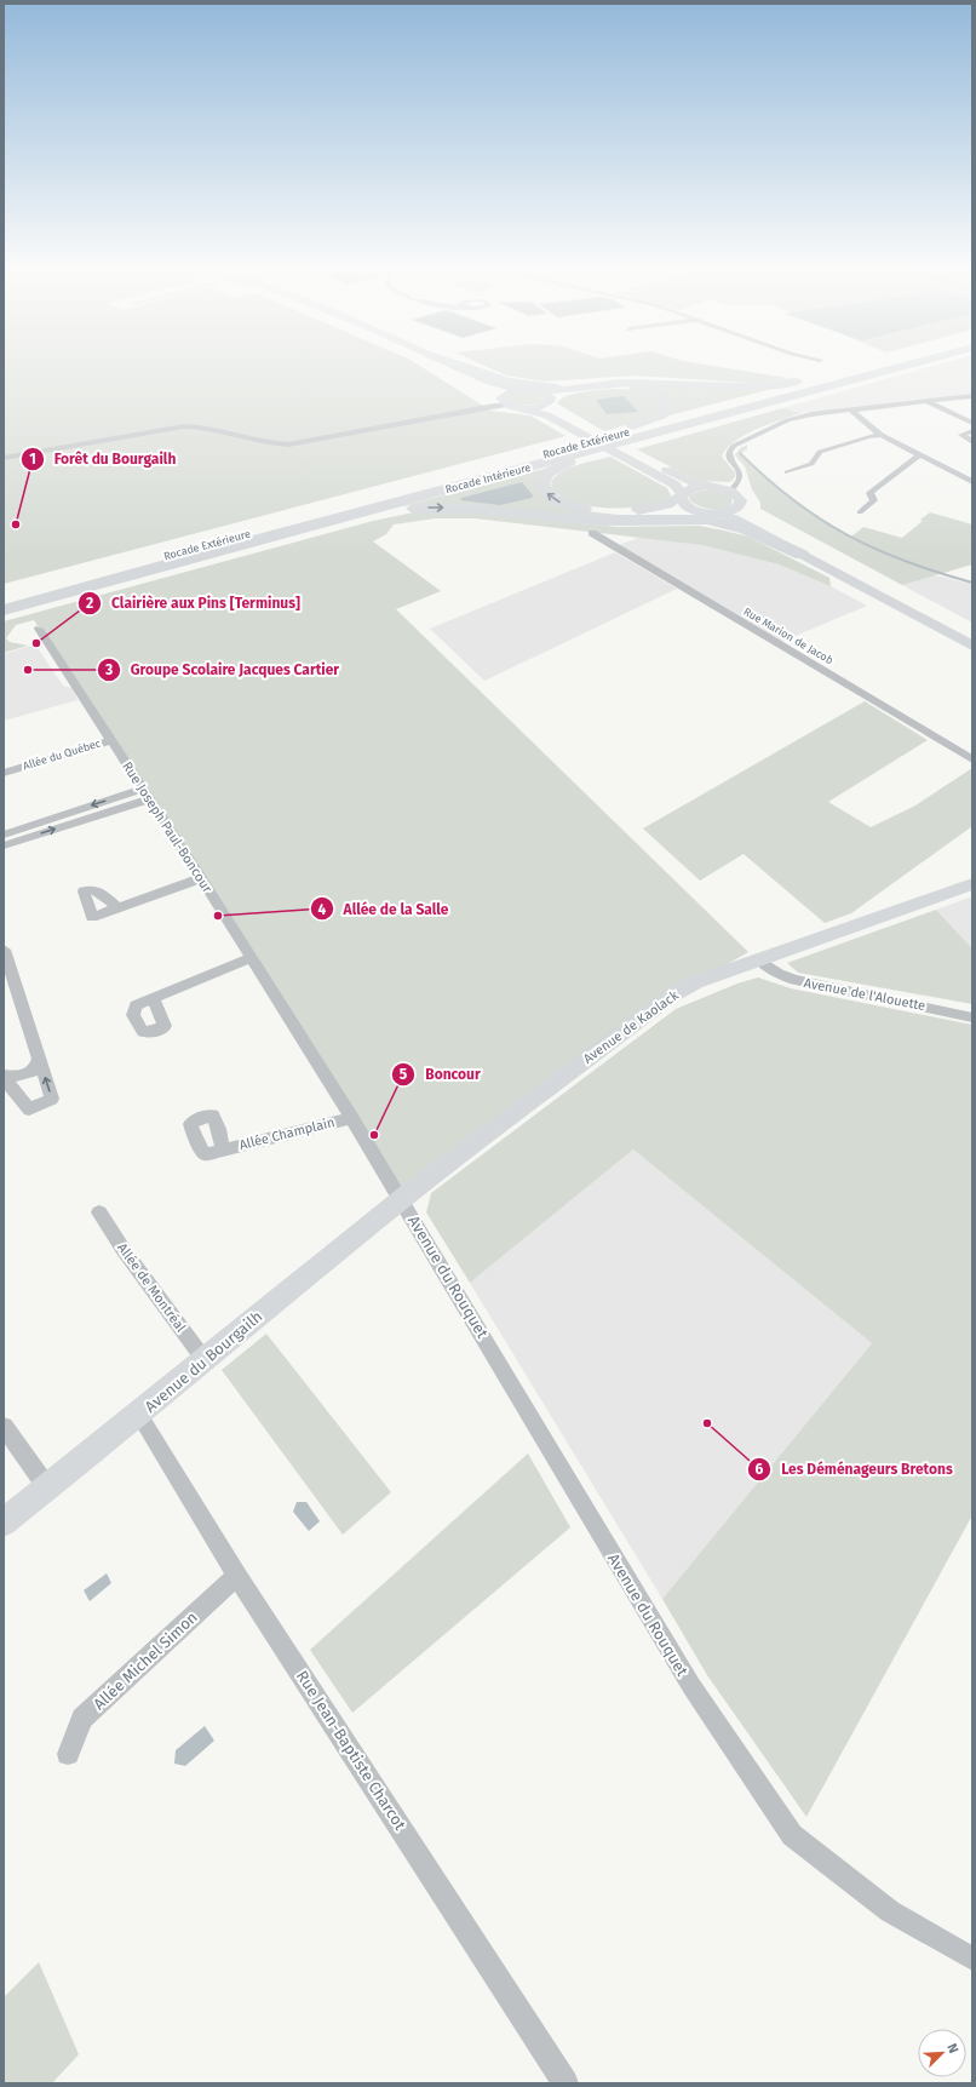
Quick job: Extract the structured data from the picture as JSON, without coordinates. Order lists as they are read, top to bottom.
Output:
{
  "streets": {
    "highway": ["Rocade Extérieure", "Rocade Intérieure"],
    "main road": ["Avenue de Kaolack", "Avenue du Bourgailh"],
    "street": [
      "Rue Marion de Jacob",
      "Allée du Québec",
      "Rue Joseph Paul-Boncour",
      "Avenue de l'Alouette",
      "Allée Champlain",
      "Avenue du Rouquet",
      "Allée de Montréal",
      "Allée Michel Simon",
      "Rue Jean-Baptiste Charcot"
    ]
  },
  "crossings": [
    ["Allée du Québec", "Rue Joseph Paul-Boncour"],
    ["Rue Joseph Paul-Boncour", "Avenue de Kaolack"],
    ["Rue Joseph Paul-Boncour", "Allée Champlain"],
    ["Rue Joseph Paul-Boncour", "Avenue du Rouquet"],
    ["Rue Joseph Paul-Boncour", "Avenue du Bourgailh"],
    ["Avenue de l'Alouette", "Avenue de Kaolack"],
    ["Avenue de Kaolack", "Avenue du Rouquet"],
    ["Avenue de Kaolack", "Avenue du Bourgailh"],
    ["Avenue du Rouquet", "Avenue du Bourgailh"],
    ["Allée de Montréal", "Avenue du Bourgailh"],
    ["Avenue du Bourgailh", "Rue Jean-Baptiste Charcot"],
    ["Allée Michel Simon", "Rue Jean-Baptiste Charcot"]
  ],
  "places": [
    "Forêt du Bourgailh",
    "Clairière aux Pins [Terminus]",
    "Groupe Scolaire Jacques Cartier",
    "Allée de la Salle",
    "Boncour",
    "Les Déménageurs Bretons"
  ],
  "north": "top right"
}
